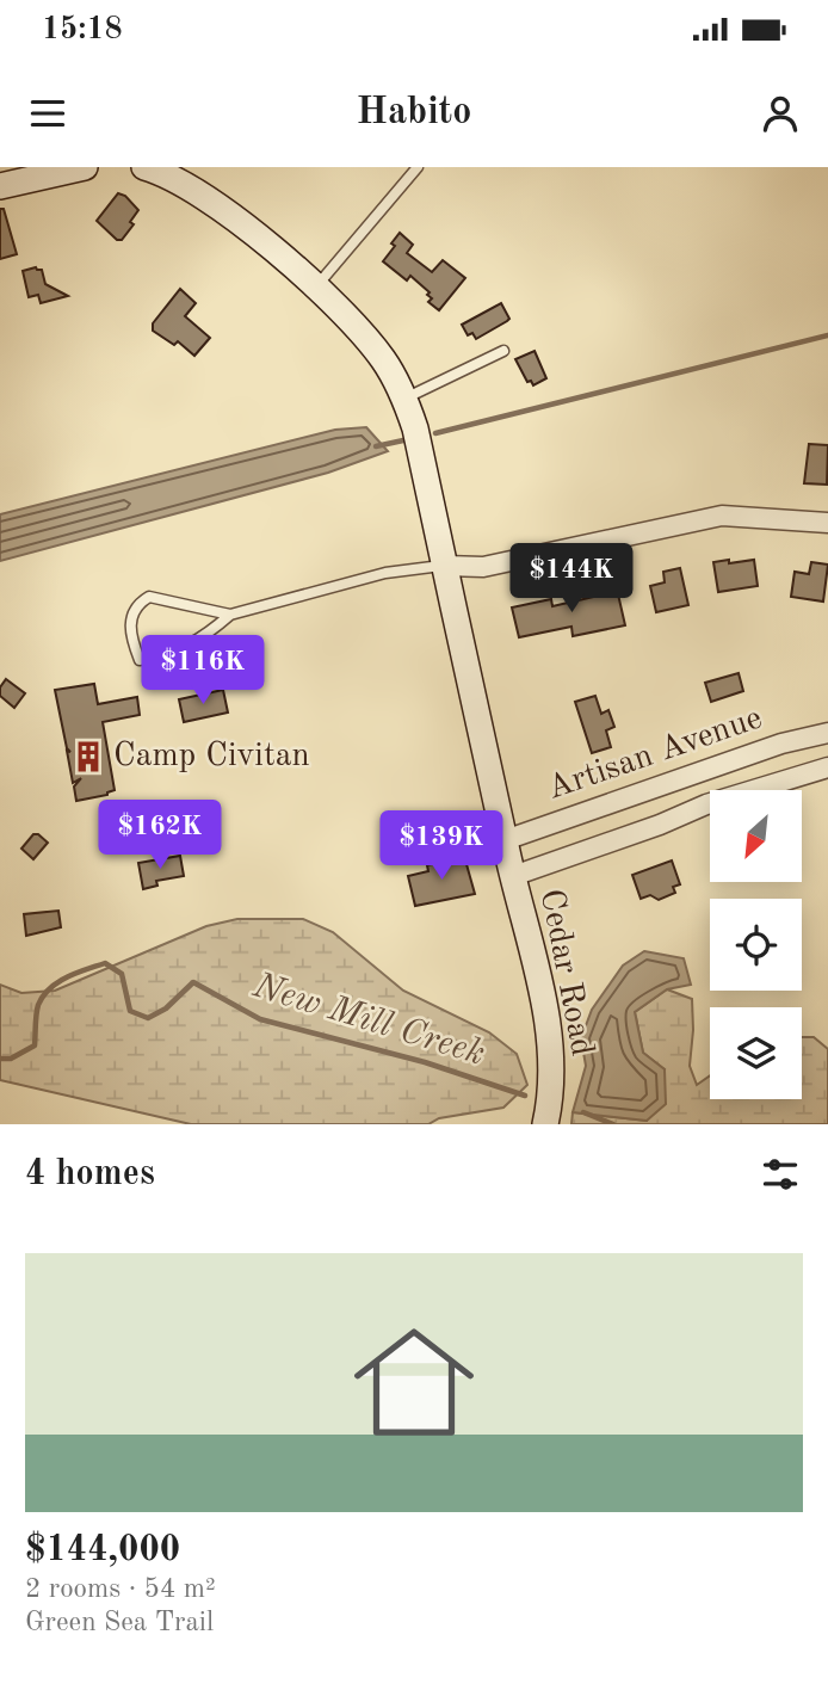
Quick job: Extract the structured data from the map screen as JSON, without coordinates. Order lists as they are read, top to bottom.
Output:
{
  "streets": {
    "street": ["Artisan Avenue", "Cedar Road"]
  },
  "crossings": [
    ["Artisan Avenue", "Cedar Road"]
  ],
  "water": ["New Mill Creek"],
  "places": {
    "building": ["Camp Civitan"]
  },
  "north": "bottom left",
  "page": {
    "status": "15:18",
    "header": "Habito",
    "price": [
      "$144K",
      "$116K",
      "$162K",
      "$139K"
    ],
    "heading": "4 homes",
    "list": [
      {
        "name": "$144,000",
        "note": "2 rooms · 54 m² · Green Sea Trail"
      }
    ]
  }
}
